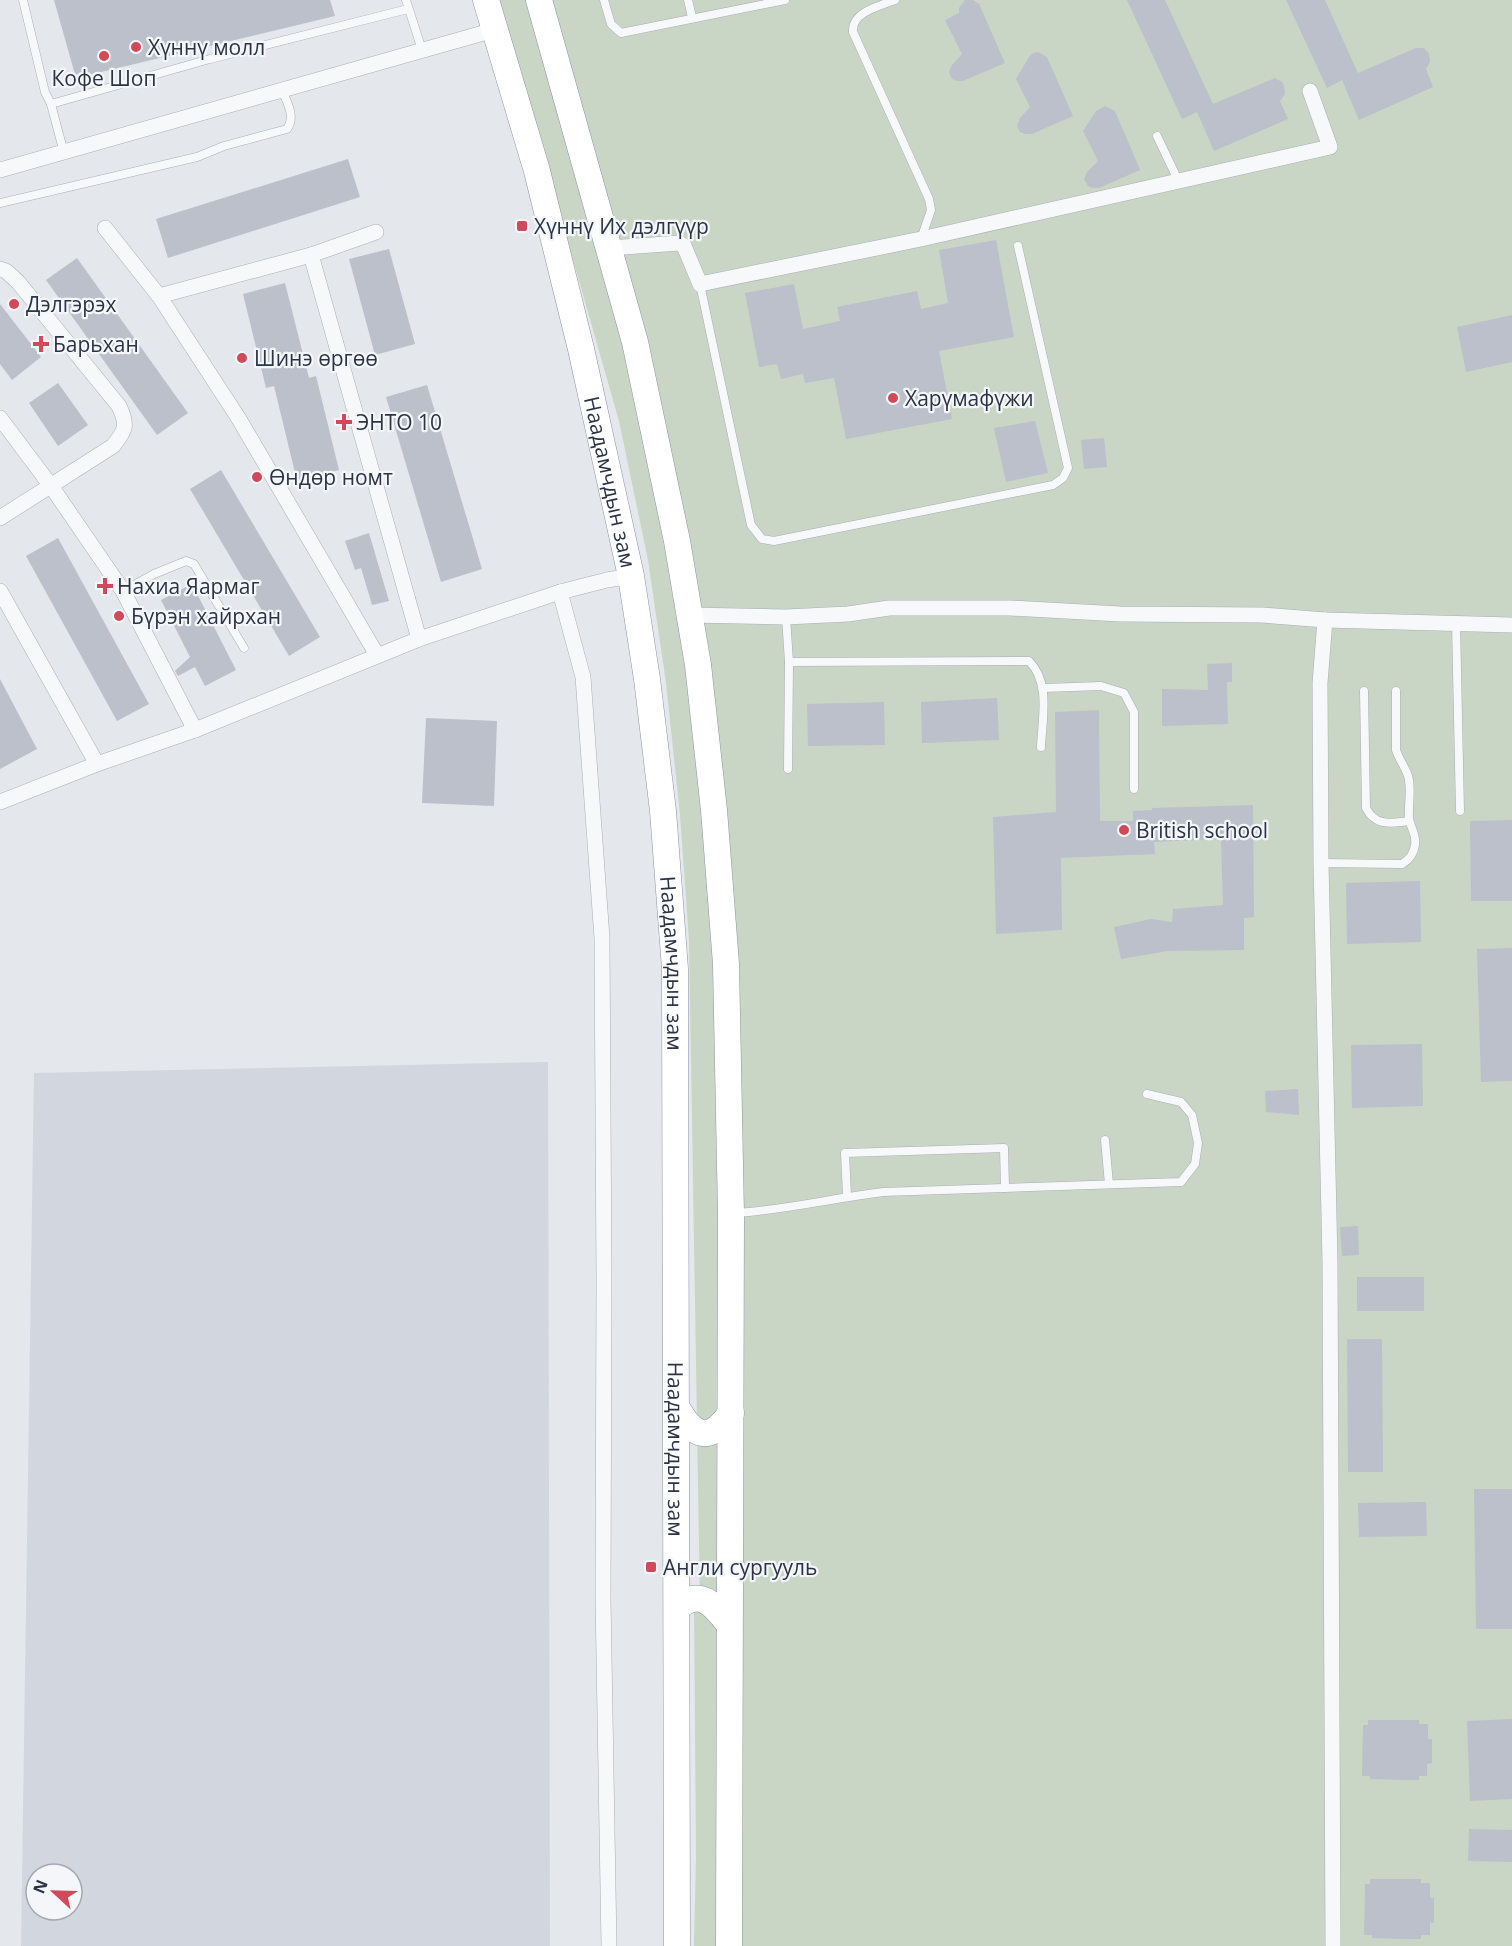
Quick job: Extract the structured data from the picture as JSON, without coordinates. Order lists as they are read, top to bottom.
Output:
{
  "streets": {
    "highway": ["Наадамчдын зам"]
  },
  "places": {
    "other": [
      "Хүннү молл",
      "Кофе Шоп",
      "Дэлгэрэх",
      "Шинэ өргөө",
      "Харүмафүжи",
      "Өндөр номт",
      "Бүрэн хайрхан",
      "British school"
    ],
    "transit": ["Хүннү Их дэлгүүр", "Англи сургууль"],
    "health": ["Барьхан", "ЭНТО 10", "Нахиа Яармаг"]
  },
  "north": "left"
}
